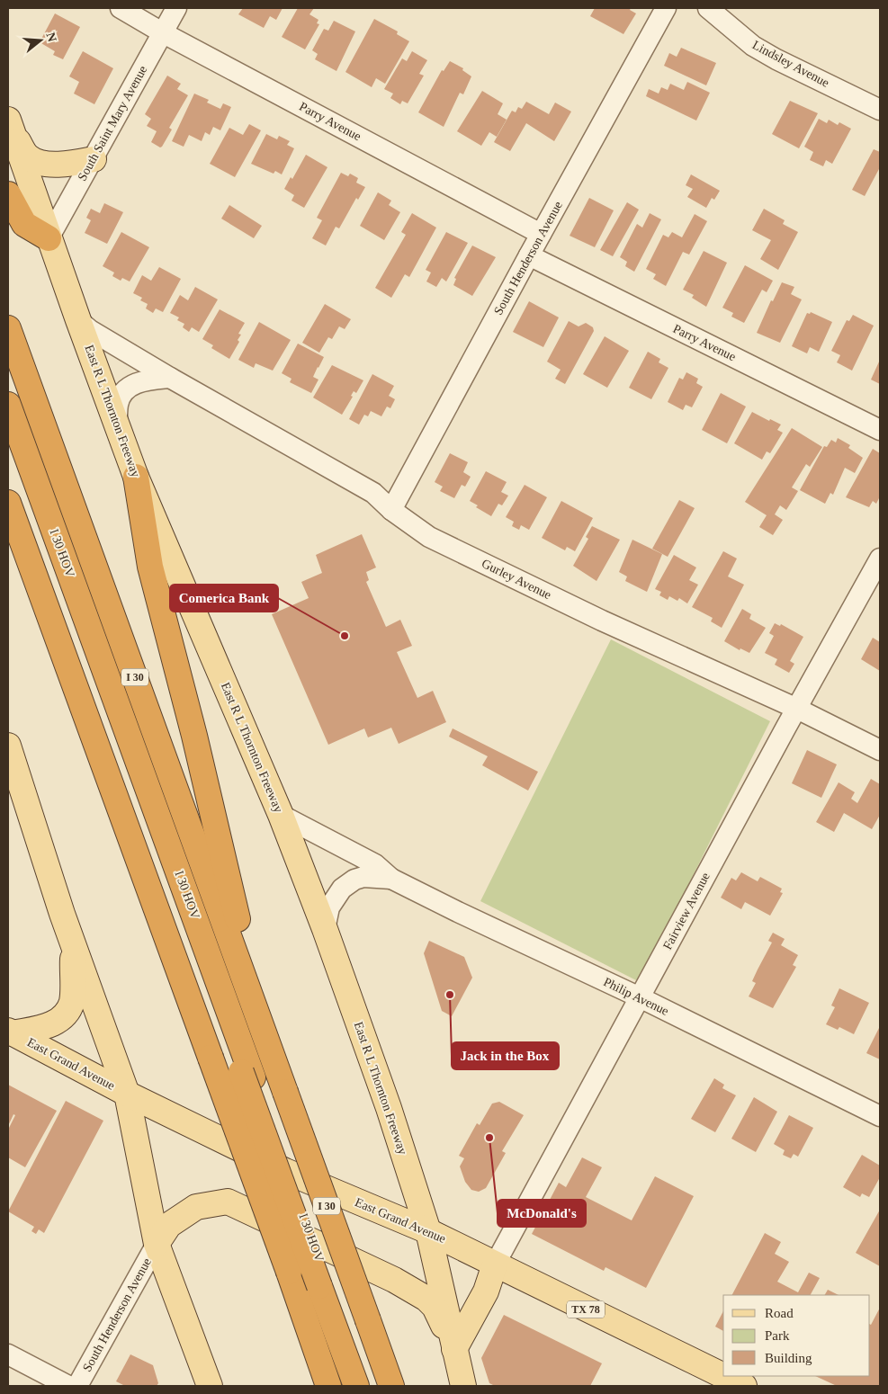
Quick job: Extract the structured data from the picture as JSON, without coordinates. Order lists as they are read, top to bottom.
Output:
{
  "streets": {
    "highway": ["I 30 HOV", "I 30"],
    "main road": ["East R L Thornton Freeway", "East Grand Avenue", "TX 78"],
    "street": [
      "Lindsley Avenue",
      "Parry Avenue",
      "South Saint Mary Avenue",
      "South Henderson Avenue",
      "Gurley Avenue",
      "Fairview Avenue",
      "Philip Avenue"
    ]
  },
  "crossings": [
    ["Parry Avenue", "South Saint Mary Avenue"],
    ["Parry Avenue", "South Henderson Avenue"],
    ["South Saint Mary Avenue", "East R L Thornton Freeway"],
    ["South Henderson Avenue", "Gurley Avenue"],
    ["East R L Thornton Freeway", "Gurley Avenue"],
    ["East R L Thornton Freeway", "Philip Avenue"],
    ["East R L Thornton Freeway", "East Grand Avenue"],
    ["Gurley Avenue", "Fairview Avenue"],
    ["Fairview Avenue", "Philip Avenue"],
    ["Fairview Avenue", "East Grand Avenue"]
  ],
  "places": ["Comerica Bank", "Jack in the Box", "McDonald's"],
  "legend": ["Road", "Park", "Building"],
  "north": "right"
}
